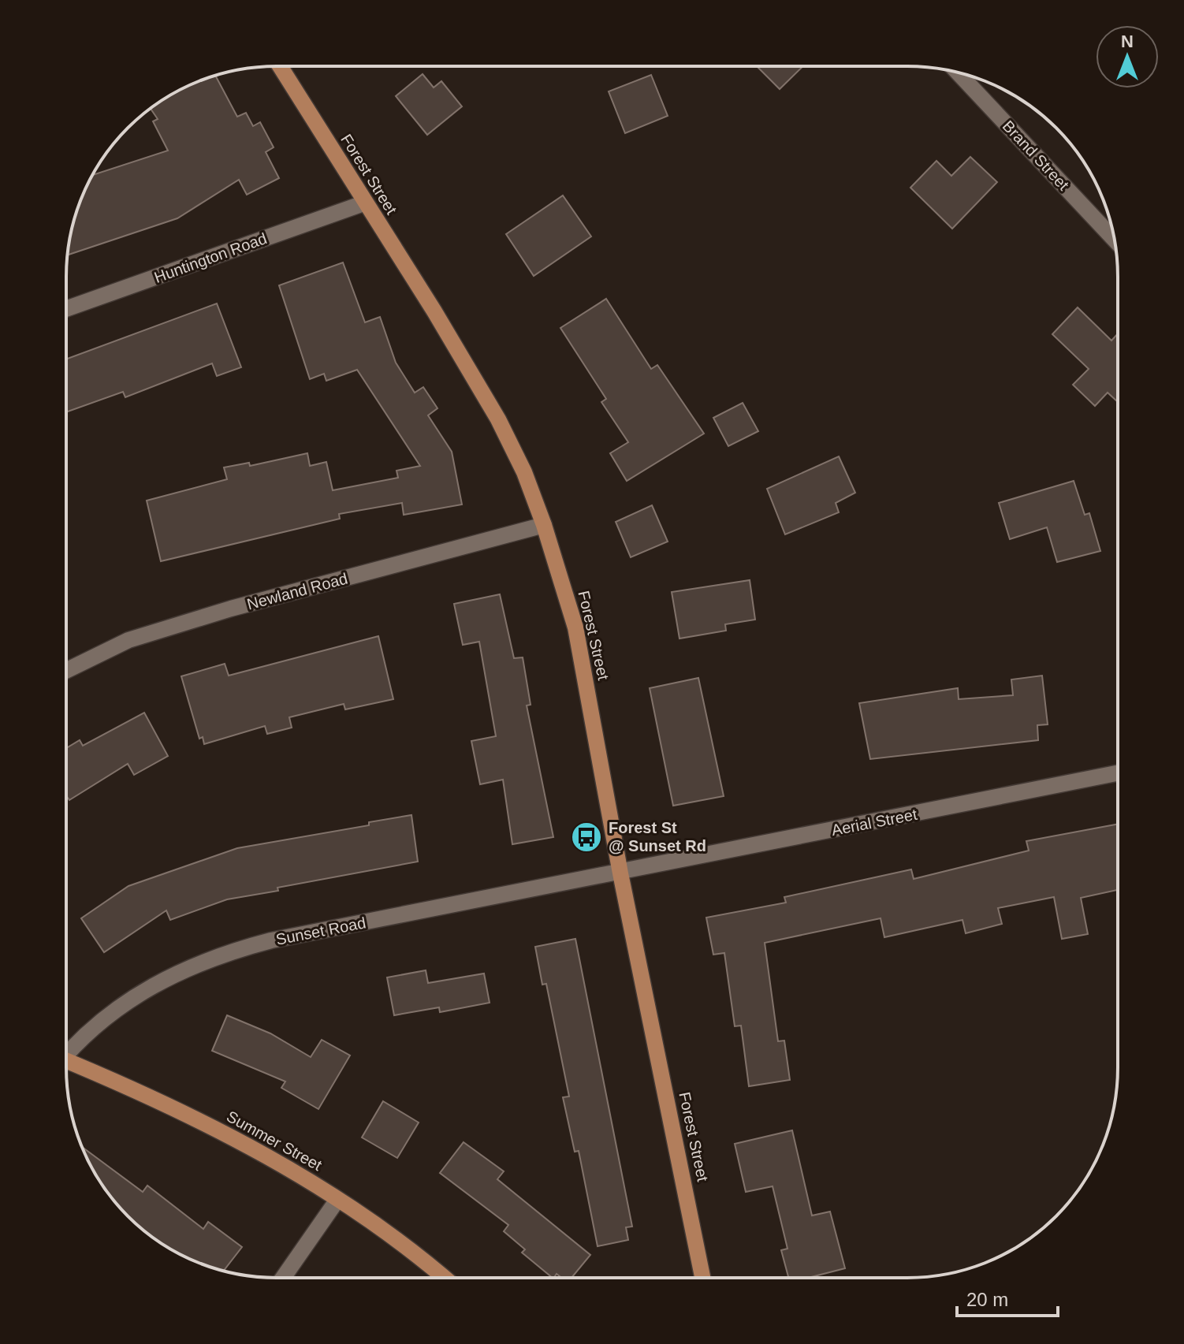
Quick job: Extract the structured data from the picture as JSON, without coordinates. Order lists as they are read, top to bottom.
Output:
{
  "streets": {
    "main road": ["Forest Street", "Summer Street"],
    "street": [
      "Brand Street",
      "Huntington Road",
      "Newland Road",
      "Aerial Street",
      "Sunset Road"
    ]
  },
  "crossings": [
    ["Forest Street", "Huntington Road"],
    ["Forest Street", "Newland Road"],
    ["Forest Street", "Aerial Street"],
    ["Forest Street", "Sunset Road"],
    ["Aerial Street", "Sunset Road"]
  ],
  "places": {
    "bus stop": ["Forest St @ Sunset Rd"]
  },
  "scale_bar": "20 m",
  "north": "top"
}
